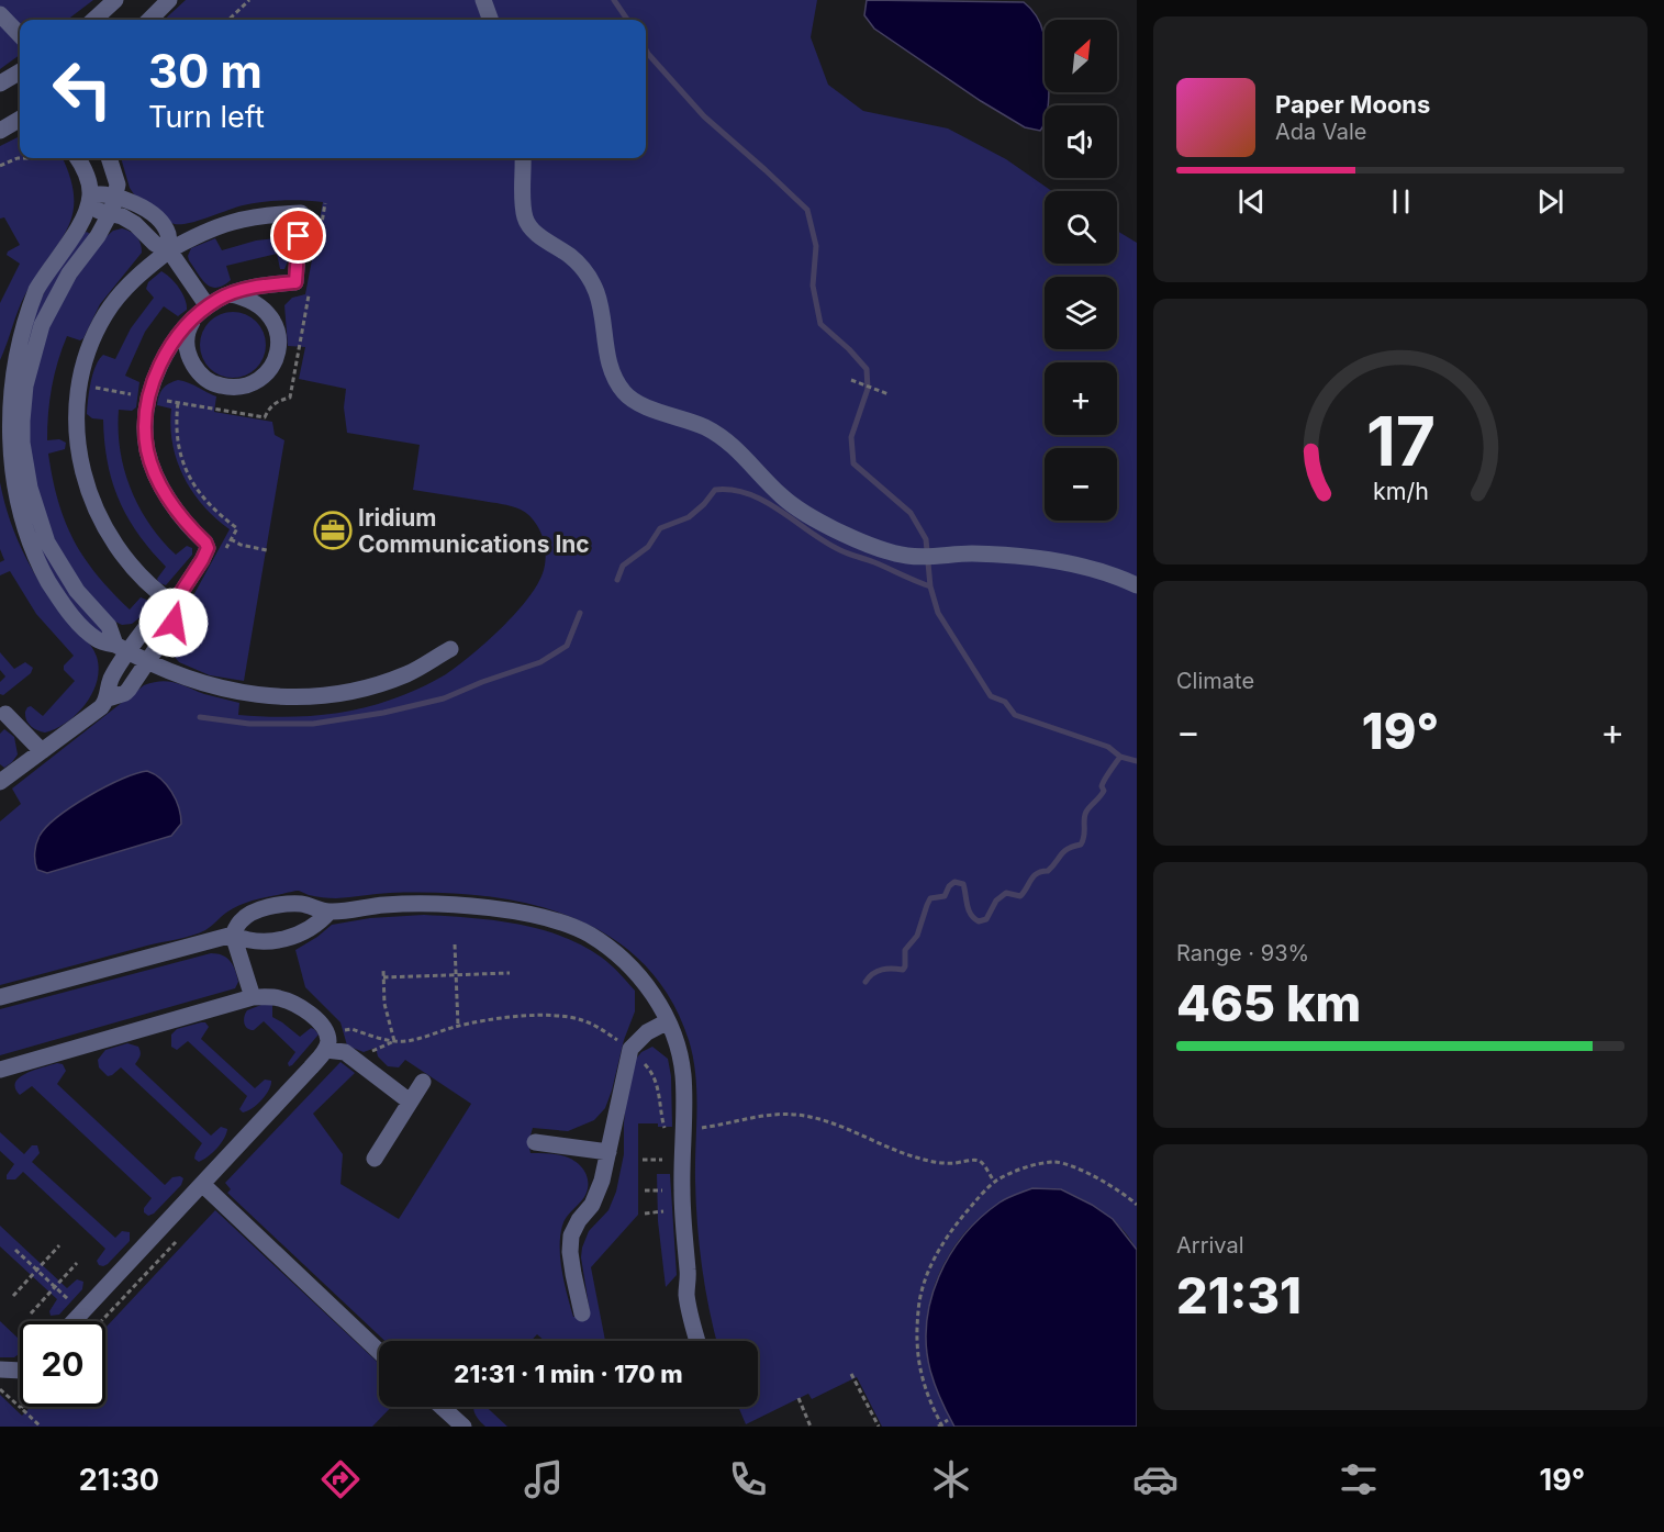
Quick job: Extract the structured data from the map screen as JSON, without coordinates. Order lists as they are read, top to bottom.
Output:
{
  "places": {
    "office": ["Iridium Communications Inc"]
  },
  "north": "top right",
  "page": {
    "map_buttons": ["+", "−"],
    "turn": ["30 m", "Turn left"],
    "song": ["Paper Moons", "Ada Vale"],
    "tile": [
      "Climate",
      ["Range · 93%", "465 km"],
      ["Arrival", "21:31"]
    ],
    "heat": ["−", "19°", "+"],
    "limit": "20",
    "trip": "21:31 · 1 min · 170 m",
    "tabs": ["21:30", "19°"],
    "gauge": ["17", "km/h"]
  }
}
